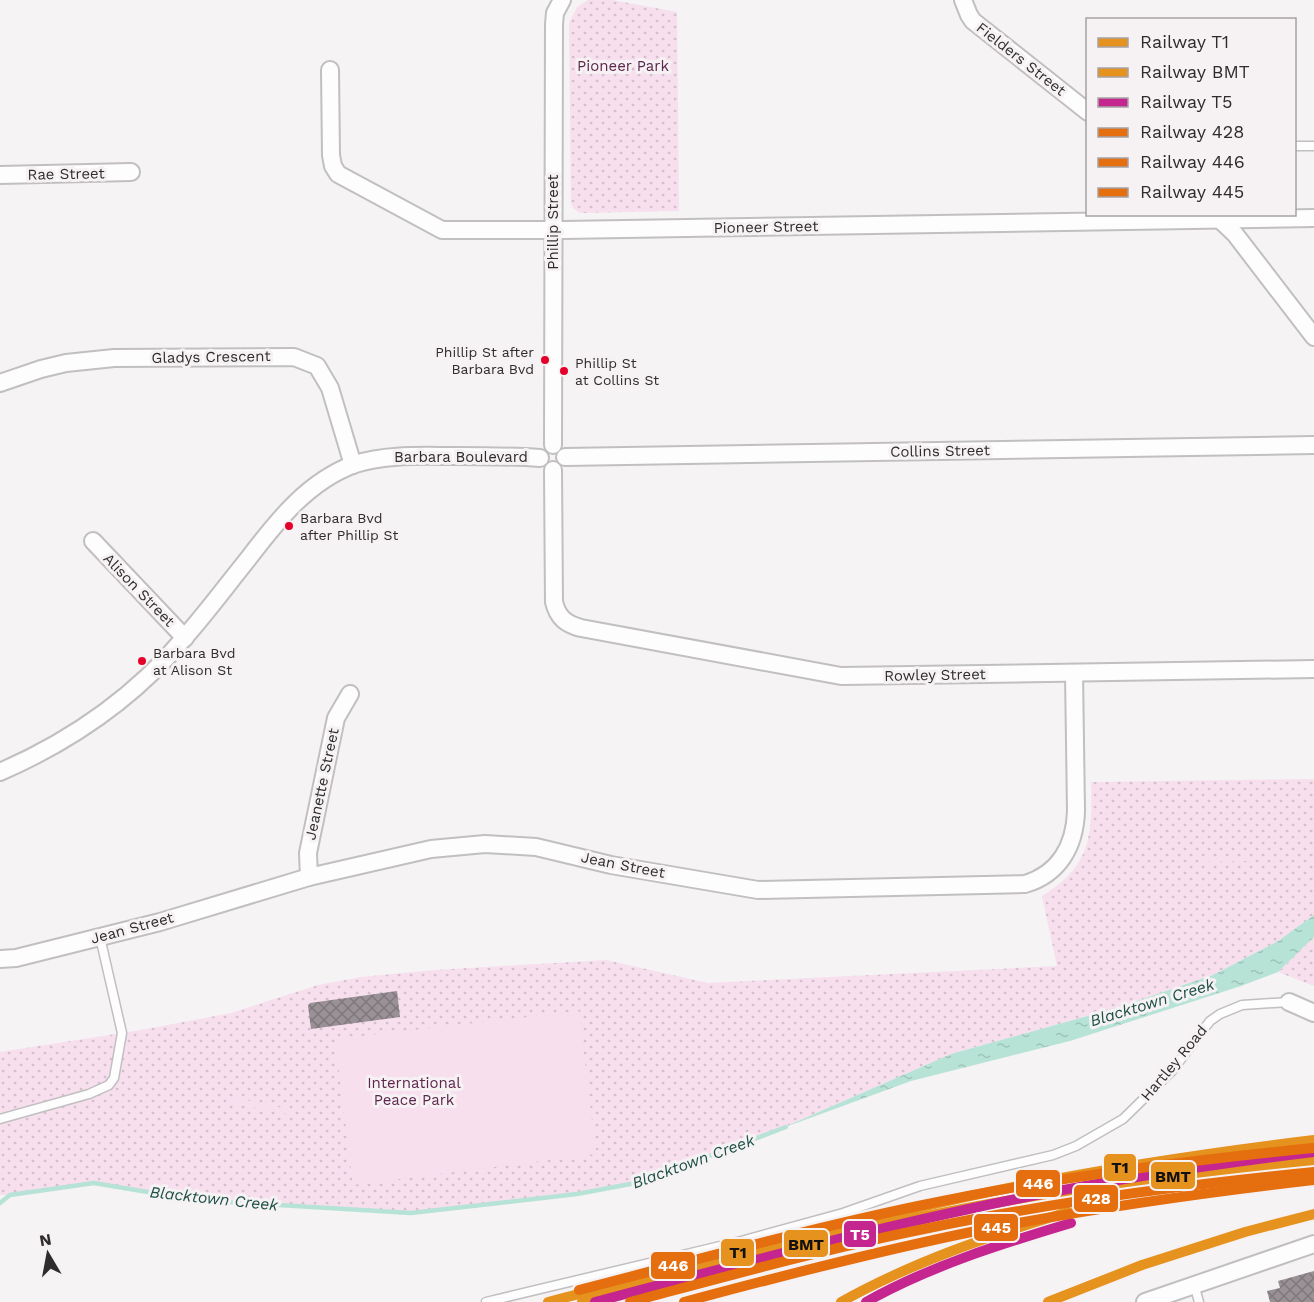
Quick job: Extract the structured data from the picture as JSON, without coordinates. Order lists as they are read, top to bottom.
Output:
{
  "streets": {
    "street": [
      "Fielders Street",
      "Rae Street",
      "Phillip Street",
      "Pioneer Street",
      "Gladys Crescent",
      "Collins Street",
      "Barbara Boulevard",
      "Alison Street",
      "Rowley Street",
      "Jeanette Street",
      "Jean Street",
      "Hartley Road"
    ]
  },
  "crossings": [
    ["Phillip Street", "Pioneer Street"],
    ["Phillip Street", "Collins Street"],
    ["Phillip Street", "Barbara Boulevard"],
    ["Phillip Street", "Rowley Street"],
    ["Gladys Crescent", "Barbara Boulevard"],
    ["Collins Street", "Barbara Boulevard"],
    ["Collins Street", "Rowley Street"],
    ["Barbara Boulevard", "Alison Street"],
    ["Barbara Boulevard", "Rowley Street"],
    ["Rowley Street", "Jean Street"],
    ["Jeanette Street", "Jean Street"]
  ],
  "water": ["Blacktown Creek"],
  "parks": ["Pioneer Park", "International Peace Park"],
  "places": [
    "Phillip St after Barbara Bvd",
    "Phillip St at Collins St",
    "Barbara Bvd after Phillip St",
    "Barbara Bvd at Alison St"
  ],
  "lines": [
    "rail line T1",
    "rail line 446",
    "rail line T5",
    "rail line BMT",
    "rail line 428",
    "rail line 445"
  ],
  "legend": [
    "Railway T1",
    "Railway BMT",
    "Railway T5",
    "Railway 428",
    "Railway 446",
    "Railway 445"
  ],
  "north": "top"
}
